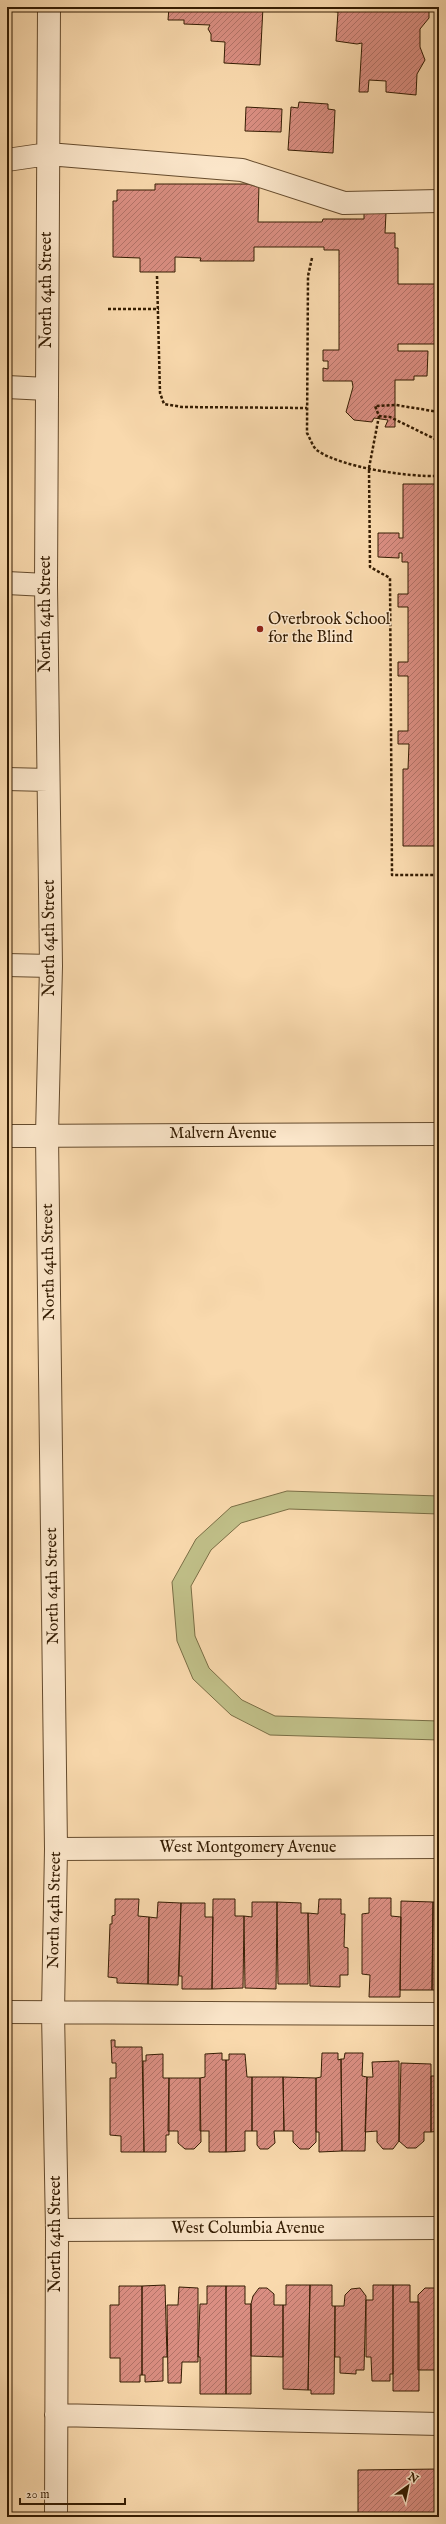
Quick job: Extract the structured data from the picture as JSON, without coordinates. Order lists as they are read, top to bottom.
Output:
{
  "streets": {
    "street": [
      "North 64th Street",
      "Malvern Avenue",
      "West Montgomery Avenue",
      "West Columbia Avenue"
    ]
  },
  "crossings": [
    ["North 64th Street", "Malvern Avenue"],
    ["North 64th Street", "West Montgomery Avenue"],
    ["North 64th Street", "West Columbia Avenue"]
  ],
  "places": ["Overbrook School for the Blind"],
  "scale_bar": "20 m",
  "north": "top right"
}
